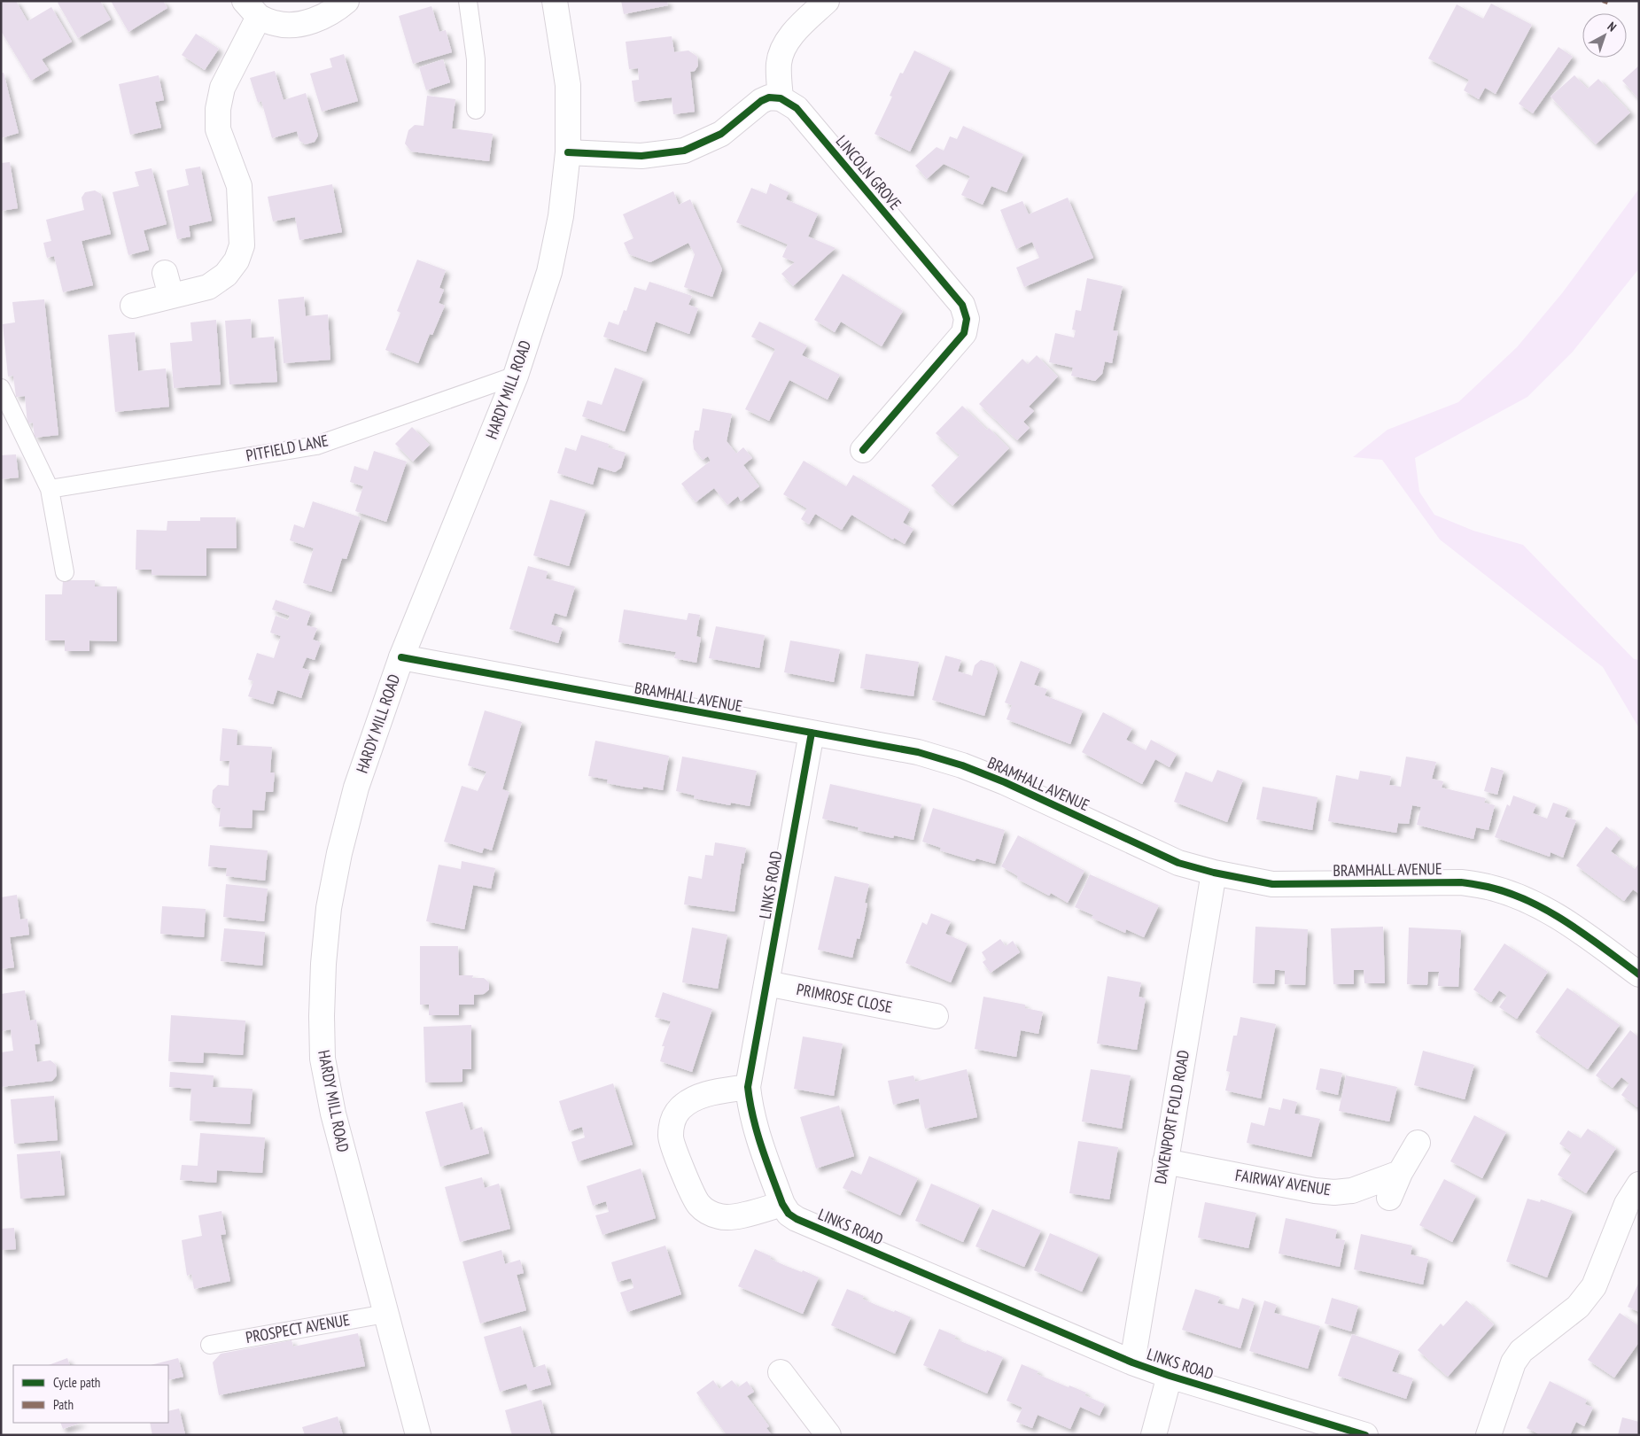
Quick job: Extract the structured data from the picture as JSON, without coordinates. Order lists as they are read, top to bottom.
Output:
{
  "streets": {
    "street": [
      "LINCOLN GROVE",
      "HARDY MILL ROAD",
      "BRAMHALL AVENUE",
      "LINKS ROAD",
      "PRIMROSE CLOSE",
      "DAVENPORT FOLD ROAD",
      "FAIRWAY AVENUE"
    ],
    "lane": ["PITFIELD LANE", "PROSPECT AVENUE"]
  },
  "crossings": [
    ["HARDY MILL ROAD", "PITFIELD LANE"],
    ["HARDY MILL ROAD", "BRAMHALL AVENUE"],
    ["HARDY MILL ROAD", "PROSPECT AVENUE"],
    ["BRAMHALL AVENUE", "LINKS ROAD"],
    ["BRAMHALL AVENUE", "DAVENPORT FOLD ROAD"],
    ["LINKS ROAD", "PRIMROSE CLOSE"],
    ["LINKS ROAD", "DAVENPORT FOLD ROAD"],
    ["DAVENPORT FOLD ROAD", "FAIRWAY AVENUE"]
  ],
  "legend": ["Cycle path", "Path"],
  "north": "top right"
}
